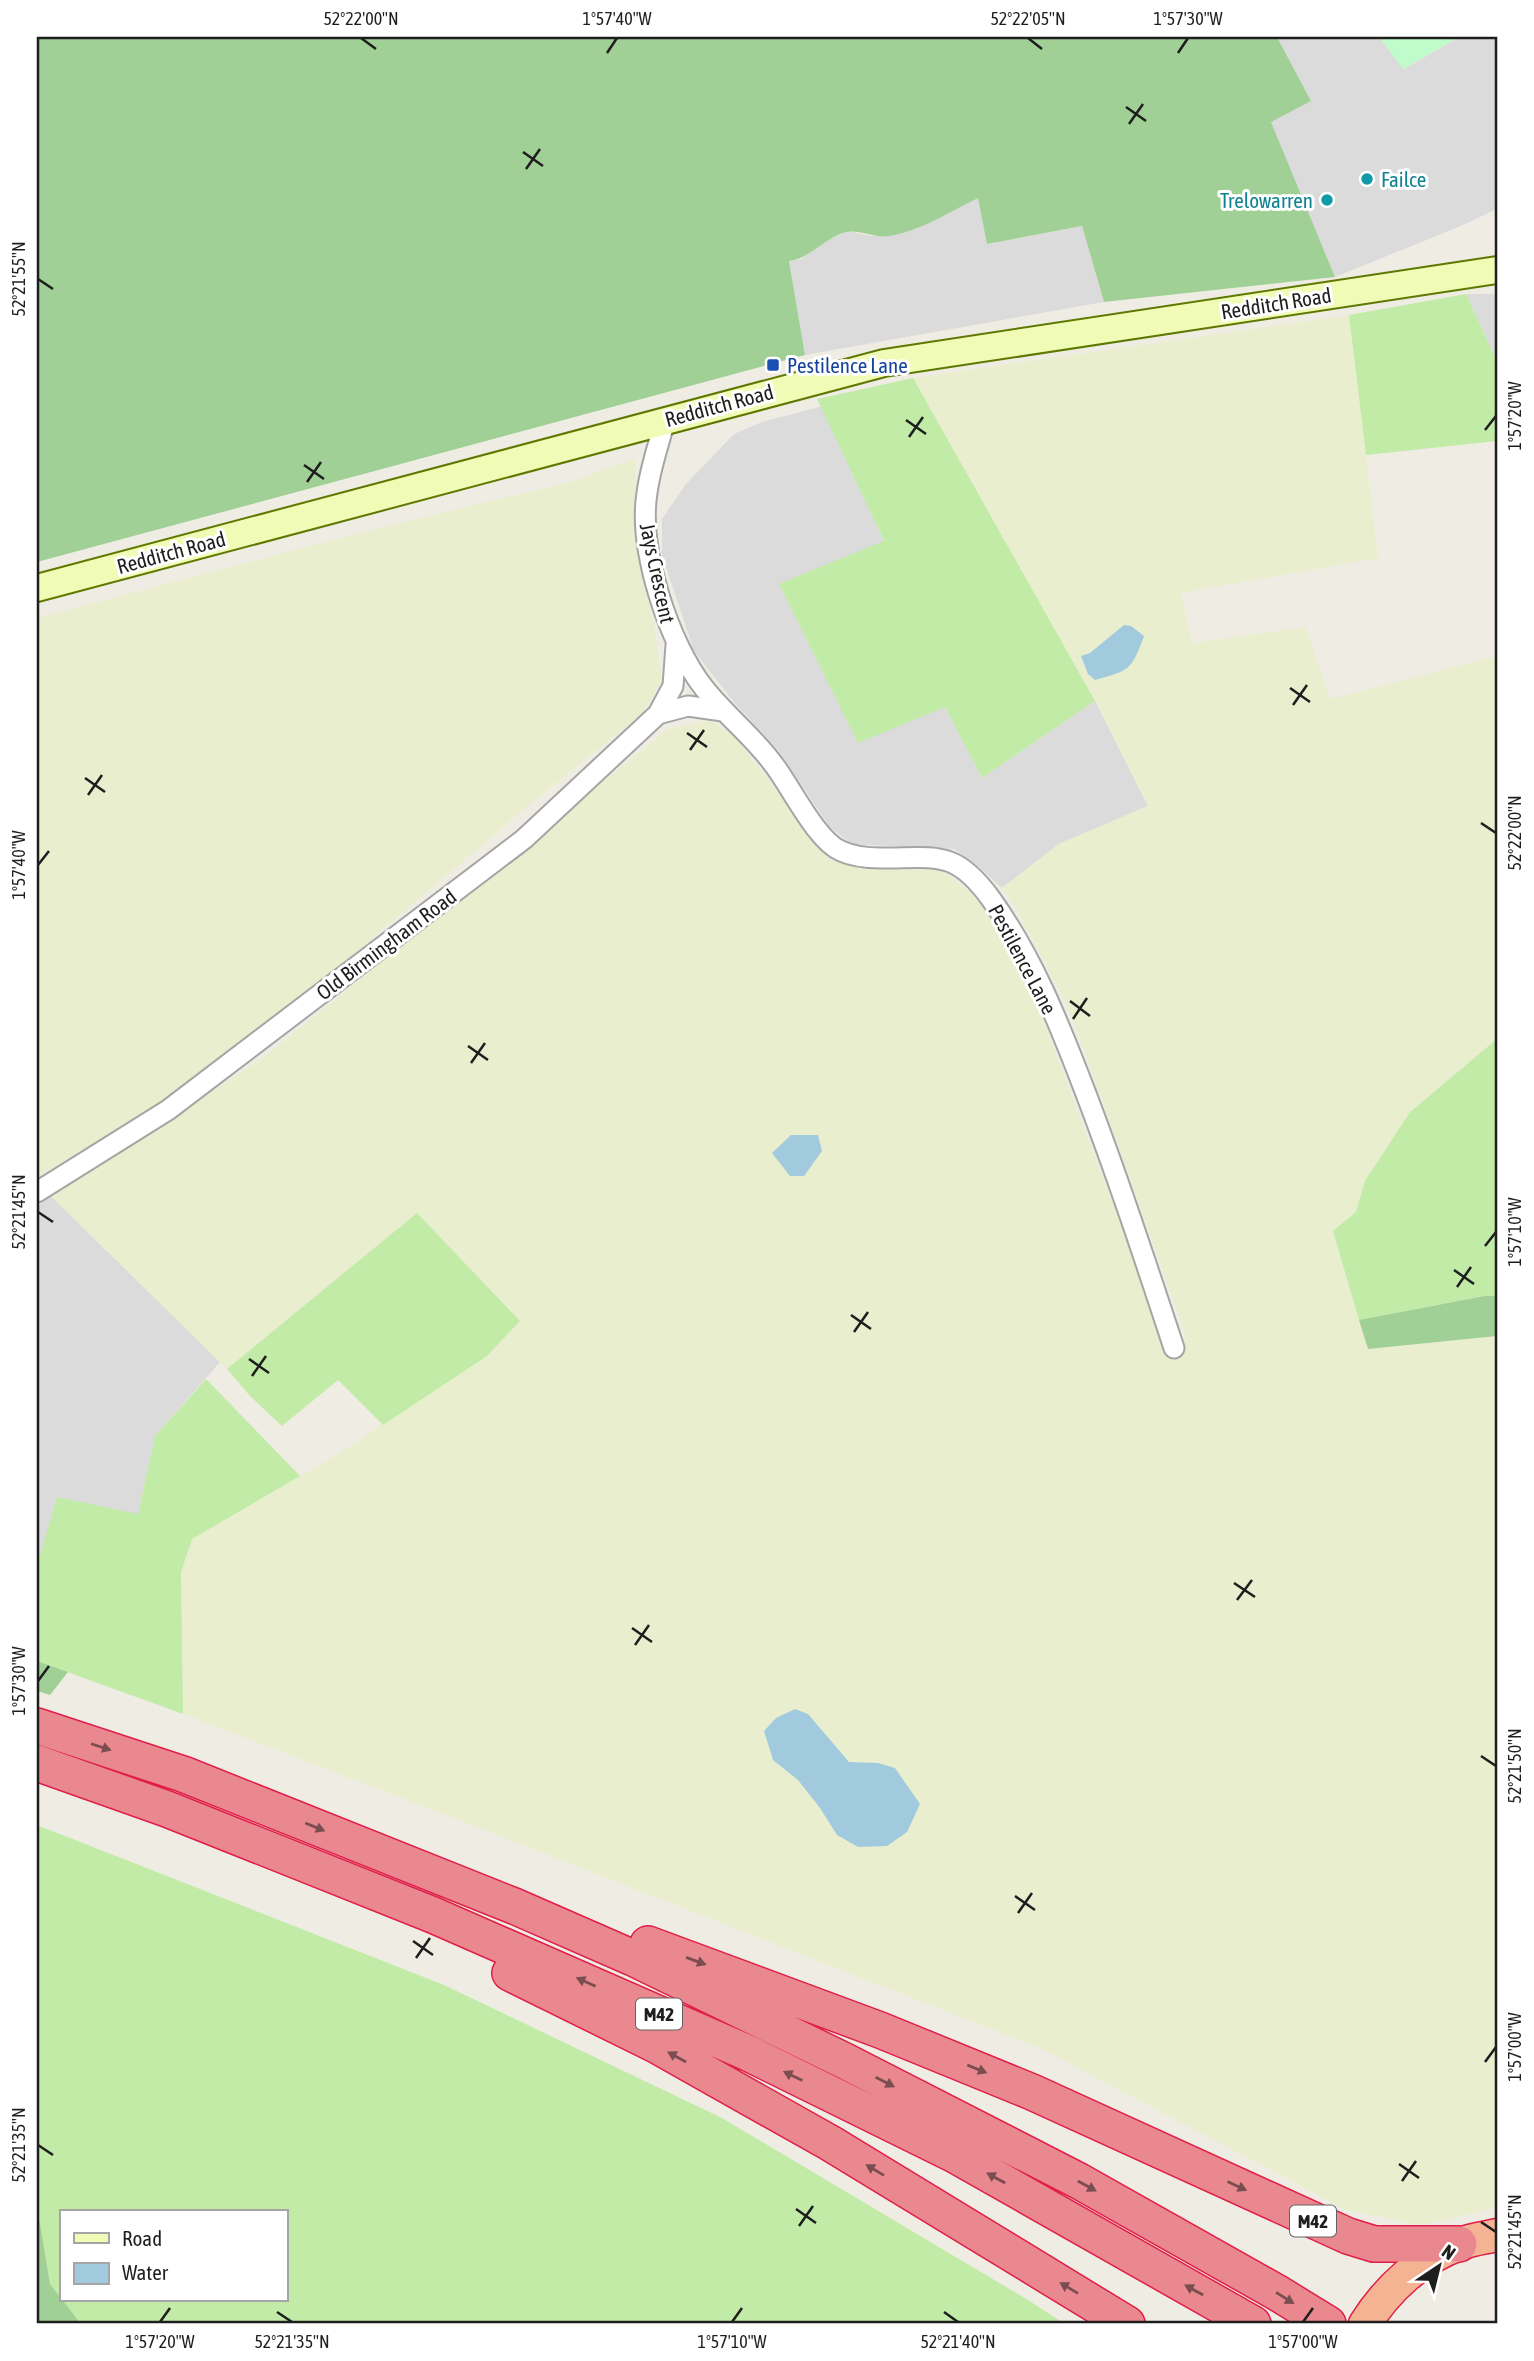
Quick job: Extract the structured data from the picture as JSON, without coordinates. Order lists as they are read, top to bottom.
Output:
{
  "streets": {
    "highway": ["M42"],
    "main road": ["Redditch Road"],
    "street": ["Jays Crescent", "Old Birmingham Road", "Pestilence Lane"]
  },
  "crossings": [
    ["Redditch Road", "Jays Crescent"],
    ["Jays Crescent", "Old Birmingham Road"],
    ["Jays Crescent", "Pestilence Lane"],
    ["Old Birmingham Road", "Pestilence Lane"]
  ],
  "places": {
    "other": ["Failce", "Trelowarren"],
    "transit": ["Pestilence Lane"]
  },
  "legend": ["Road", "Water"],
  "north": "top right",
  "coordinates": [
    "52°22'00\"N",
    "1°57'40\"W",
    "52°22'05\"N",
    "1°57'30\"W",
    "52°21'55\"N",
    "1°57'20\"W",
    "52°21'45\"N",
    "1°57'10\"W",
    "52°21'50\"N",
    "1°57'00\"W",
    "52°21'35\"N",
    "52°21'40\"N"
  ]
}
